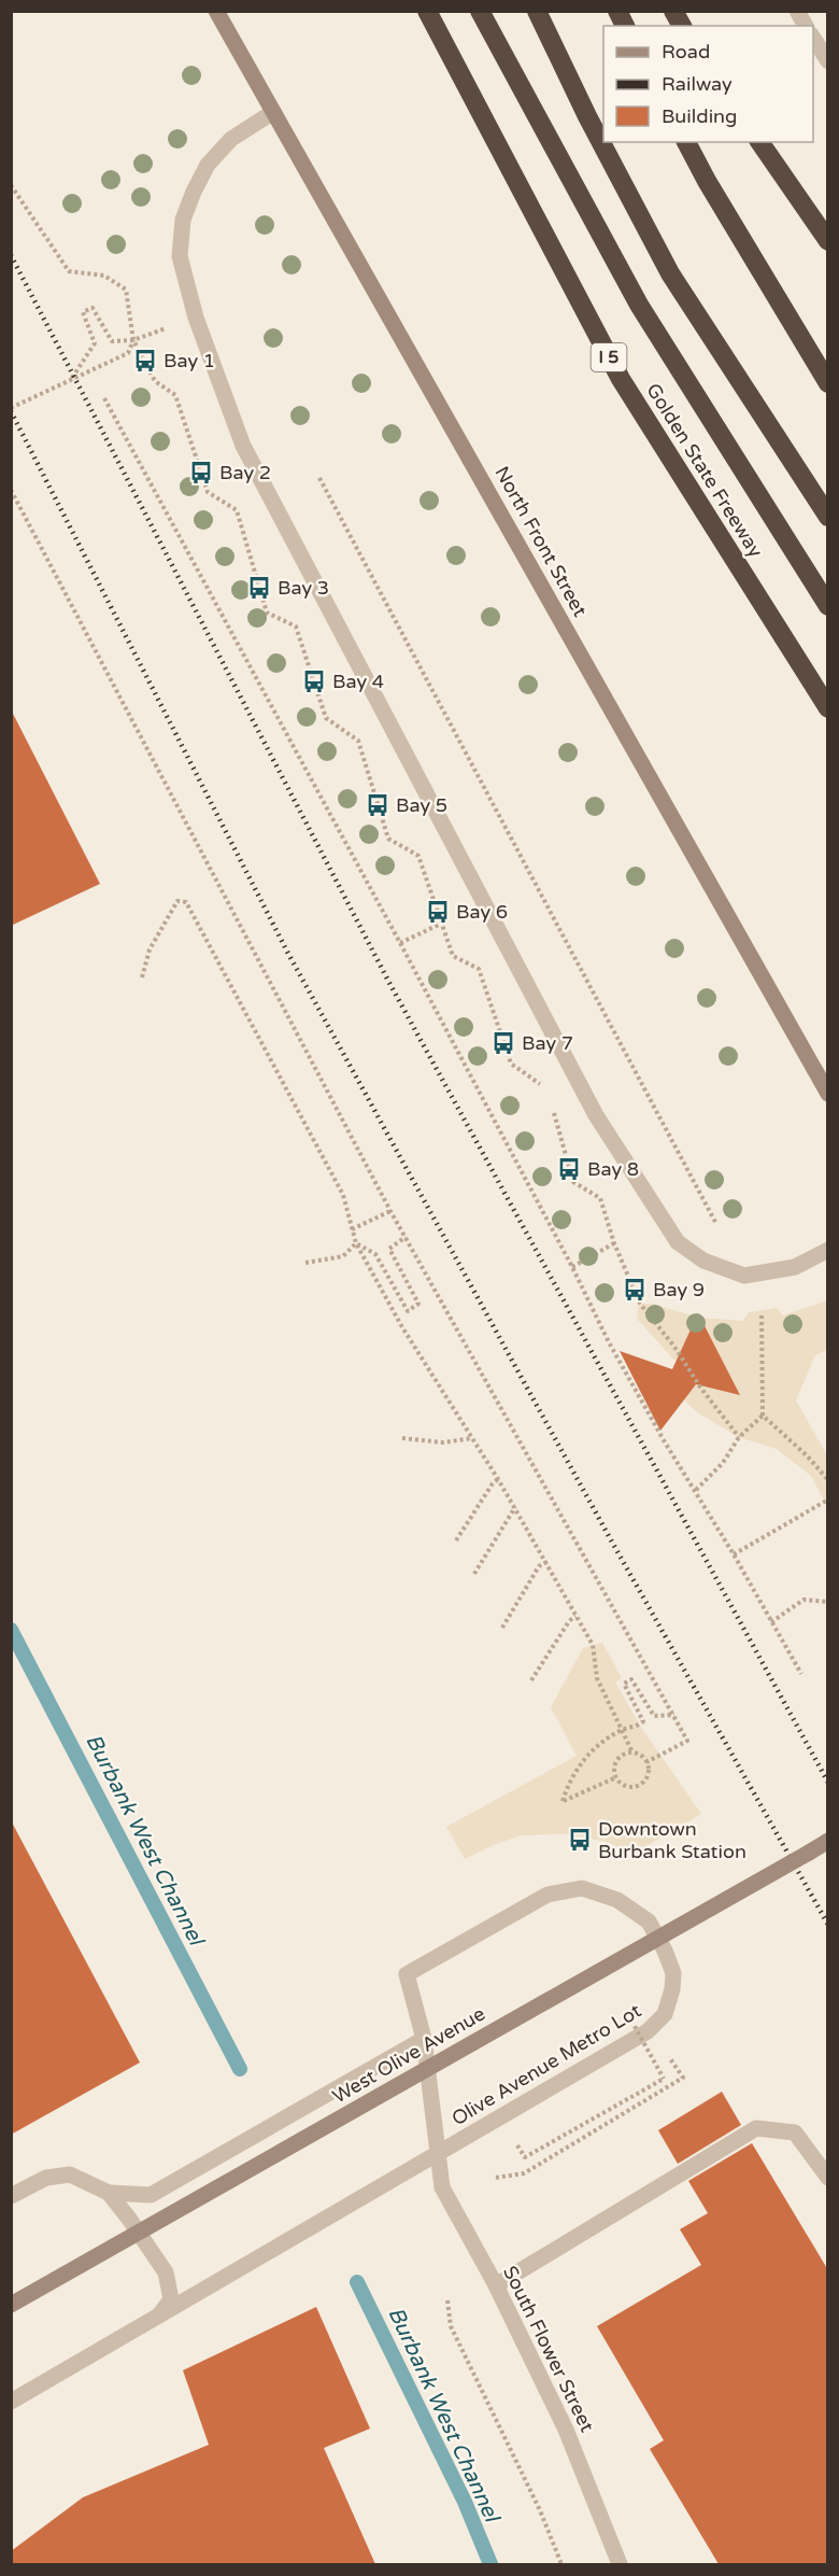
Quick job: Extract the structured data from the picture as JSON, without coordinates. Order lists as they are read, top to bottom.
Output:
{
  "streets": {
    "highway": ["I 5", "Golden State Freeway"],
    "main road": ["North Front Street", "West Olive Avenue"],
    "street": ["Olive Avenue Metro Lot", "South Flower Street"]
  },
  "crossings": [
    ["Olive Avenue Metro Lot", "South Flower Street"]
  ],
  "water": ["Burbank West Channel"],
  "places": {
    "bus stop": [
      "Bay 1",
      "Bay 2",
      "Bay 3",
      "Bay 4",
      "Bay 5",
      "Bay 6",
      "Bay 7",
      "Bay 8",
      "Bay 9",
      "Downtown Burbank Station"
    ]
  },
  "legend": ["Road", "Railway", "Building"]
}
